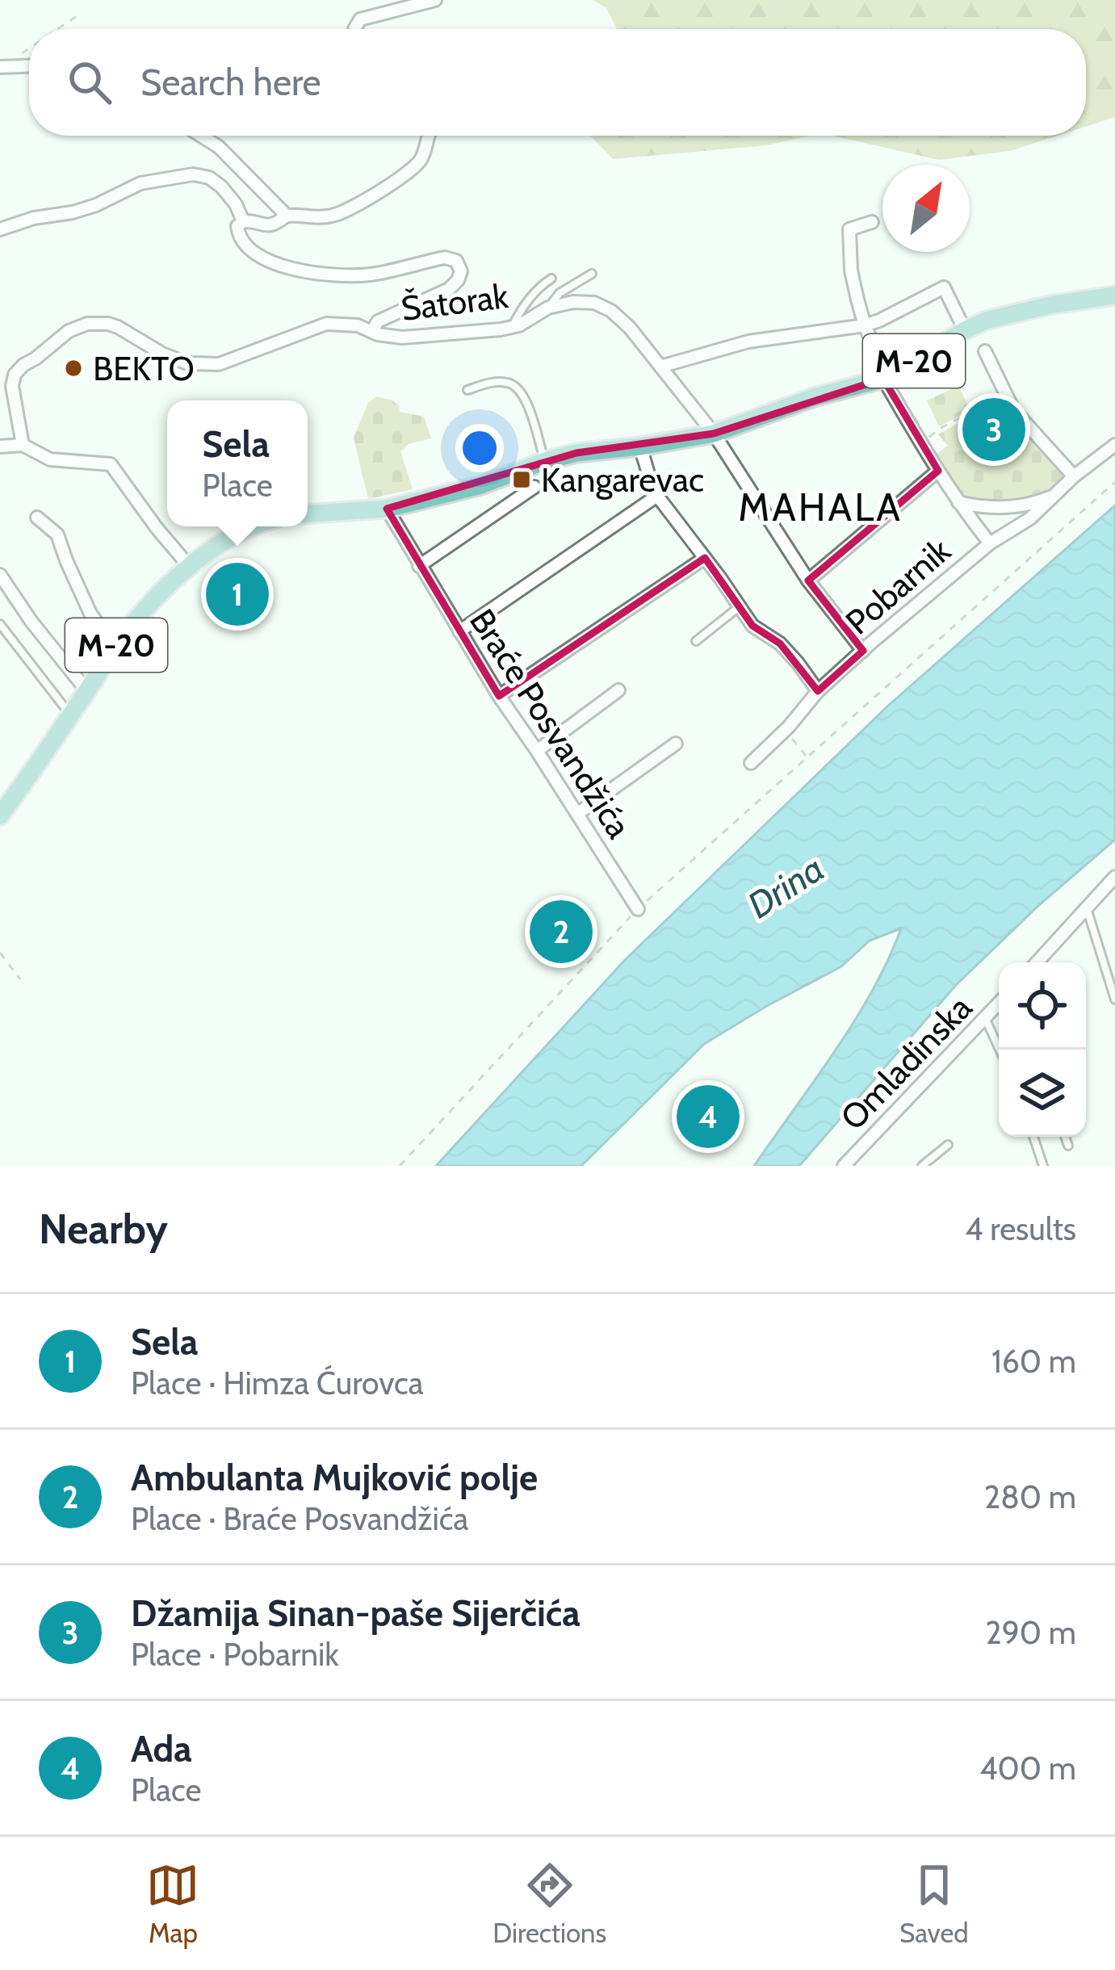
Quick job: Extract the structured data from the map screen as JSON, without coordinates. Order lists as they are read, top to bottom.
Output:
{
  "streets": {
    "main road": ["M-20"],
    "street": [
      "Šatorak",
      "Pobarnik",
      "Braće Posvandžića",
      "Omladinska"
    ]
  },
  "crossings": [
    ["Šatorak", "M-20"],
    ["Šatorak", "Pobarnik"],
    ["M-20", "Braće Posvandžića"]
  ],
  "districts": ["MAHALA"],
  "water": ["Drina"],
  "places": {
    "other": ["BEKTO"],
    "transit": ["Kangarevac"]
  },
  "north": "top right",
  "page": {
    "search": "Search here",
    "pins": [
      "3",
      "1",
      "2",
      "4"
    ],
    "popup": ["Sela", "Place"],
    "heading": ["Nearby", "4 results"],
    "list": [
      {
        "mark": "1",
        "name": "Sela",
        "note": "Place · Himza Ćurovca",
        "value": "160 m"
      },
      {
        "mark": "2",
        "name": "Ambulanta Mujković polje",
        "note": "Place · Braće Posvandžića",
        "value": "280 m"
      },
      {
        "mark": "3",
        "name": "Džamija Sinan-paše Sijerčića",
        "note": "Place · Pobarnik",
        "value": "290 m"
      },
      {
        "mark": "4",
        "name": "Ada",
        "note": "Place",
        "value": "400 m"
      }
    ],
    "nav": ["Map", "Directions", "Saved"]
  }
}
